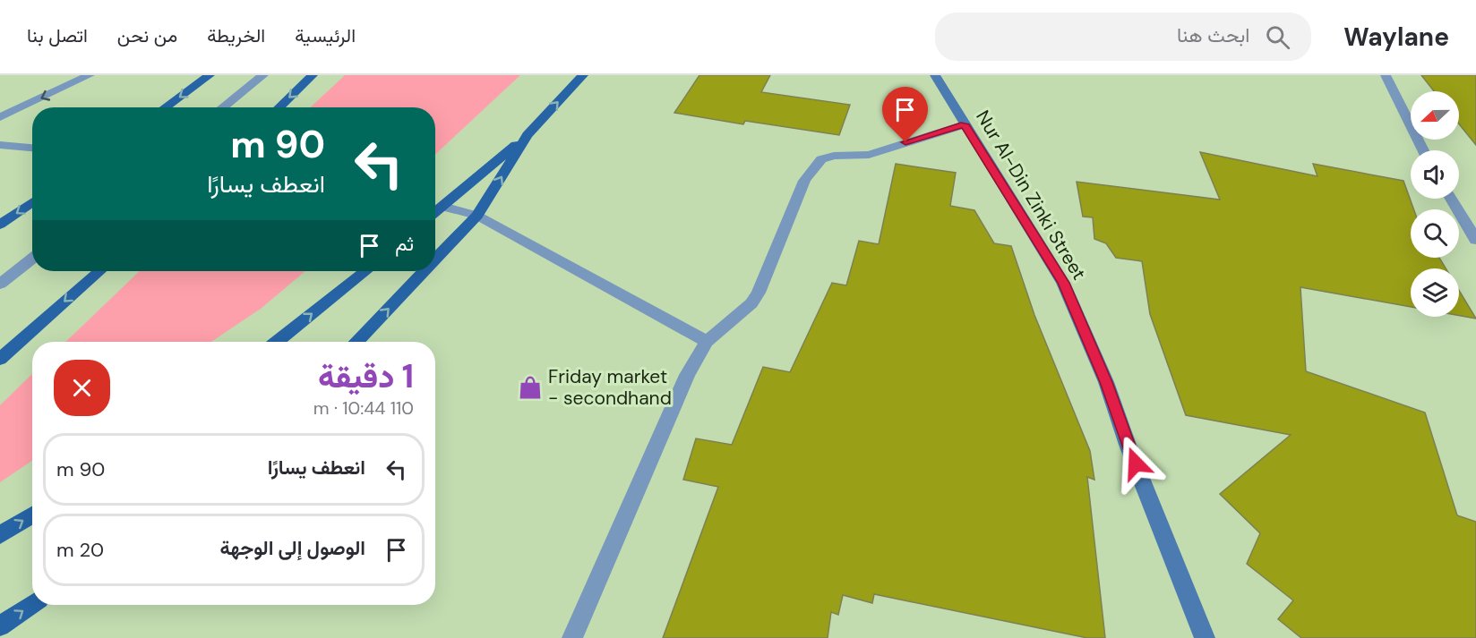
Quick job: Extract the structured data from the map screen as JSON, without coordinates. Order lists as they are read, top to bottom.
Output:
{
  "streets": {
    "street": ["Nur Al-Din Zinki Street"]
  },
  "places": {
    "shop": ["Friday market - secondhand"]
  },
  "north": "left",
  "page": {
    "header": "Waylane",
    "search": "ابحث هنا",
    "nav": [
      "الرئيسية",
      "الخريطة",
      "من نحن",
      "اتصل بنا"
    ],
    "turn": ["90 m", "انعطف يسارًا"],
    "then": "ثم",
    "heading": ["1 دقيقة", "110 m · 10:44"],
    "list": [
      {
        "name": "انعطف يسارًا",
        "value": "90 m"
      },
      {
        "name": "الوصول إلى الوجهة",
        "value": "20 m"
      }
    ]
  }
}
